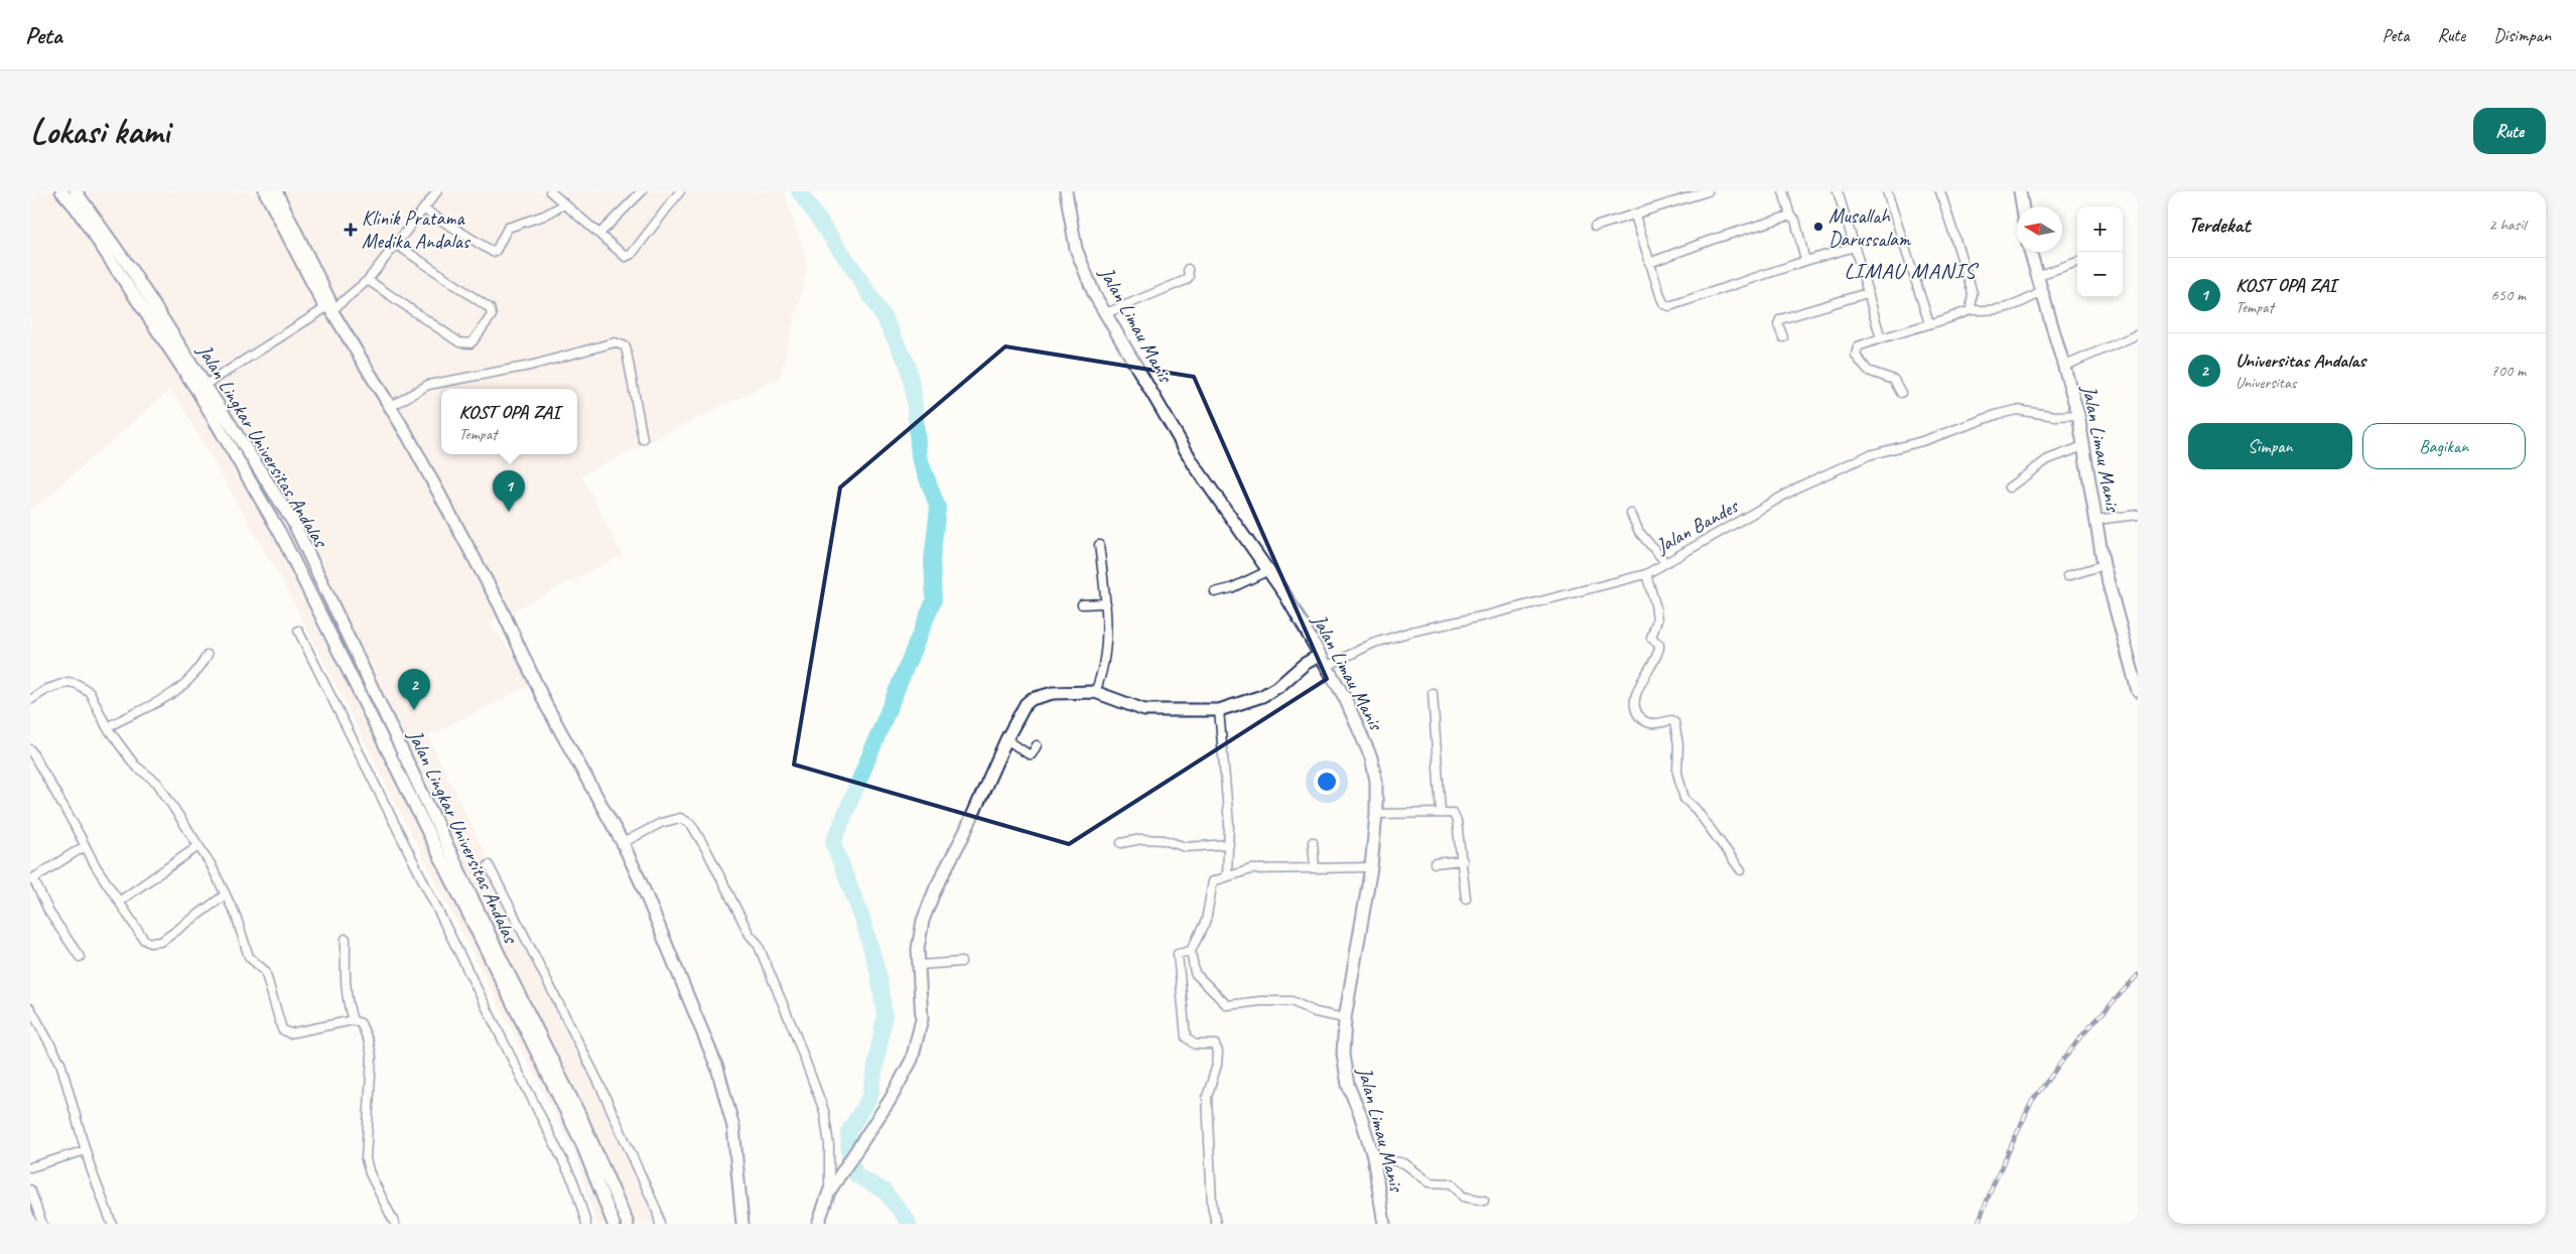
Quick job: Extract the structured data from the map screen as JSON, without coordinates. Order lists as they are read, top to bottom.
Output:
{
  "streets": {
    "street": ["Jalan Limau Manis", "Jalan Lingkar Universitas Andalas", "Jalan Bandes"]
  },
  "crossings": [
    ["Jalan Limau Manis", "Jalan Bandes"]
  ],
  "districts": ["LIMAU MANIS"],
  "places": {
    "other": ["Musallah Darussalam"],
    "health": ["Klinik Pratama Medika Andalas"]
  },
  "north": "left",
  "page": {
    "header": "Peta",
    "nav": ["Peta", "Rute", "Disimpan"],
    "buttons": [
      "Rute",
      ["Simpan", "Bagikan"]
    ],
    "title": "Lokasi kami",
    "heading": ["Terdekat", "2 hasil"],
    "map_buttons": ["+", "−"],
    "list": [
      {
        "mark": "1",
        "name": "KOST OPA ZAI",
        "note": "Tempat",
        "value": "650 m"
      },
      {
        "mark": "2",
        "name": "Universitas Andalas",
        "note": "Universitas",
        "value": "700 m"
      }
    ],
    "popup": ["KOST OPA ZAI", "Tempat"],
    "pins": ["1", "2"]
  }
}
